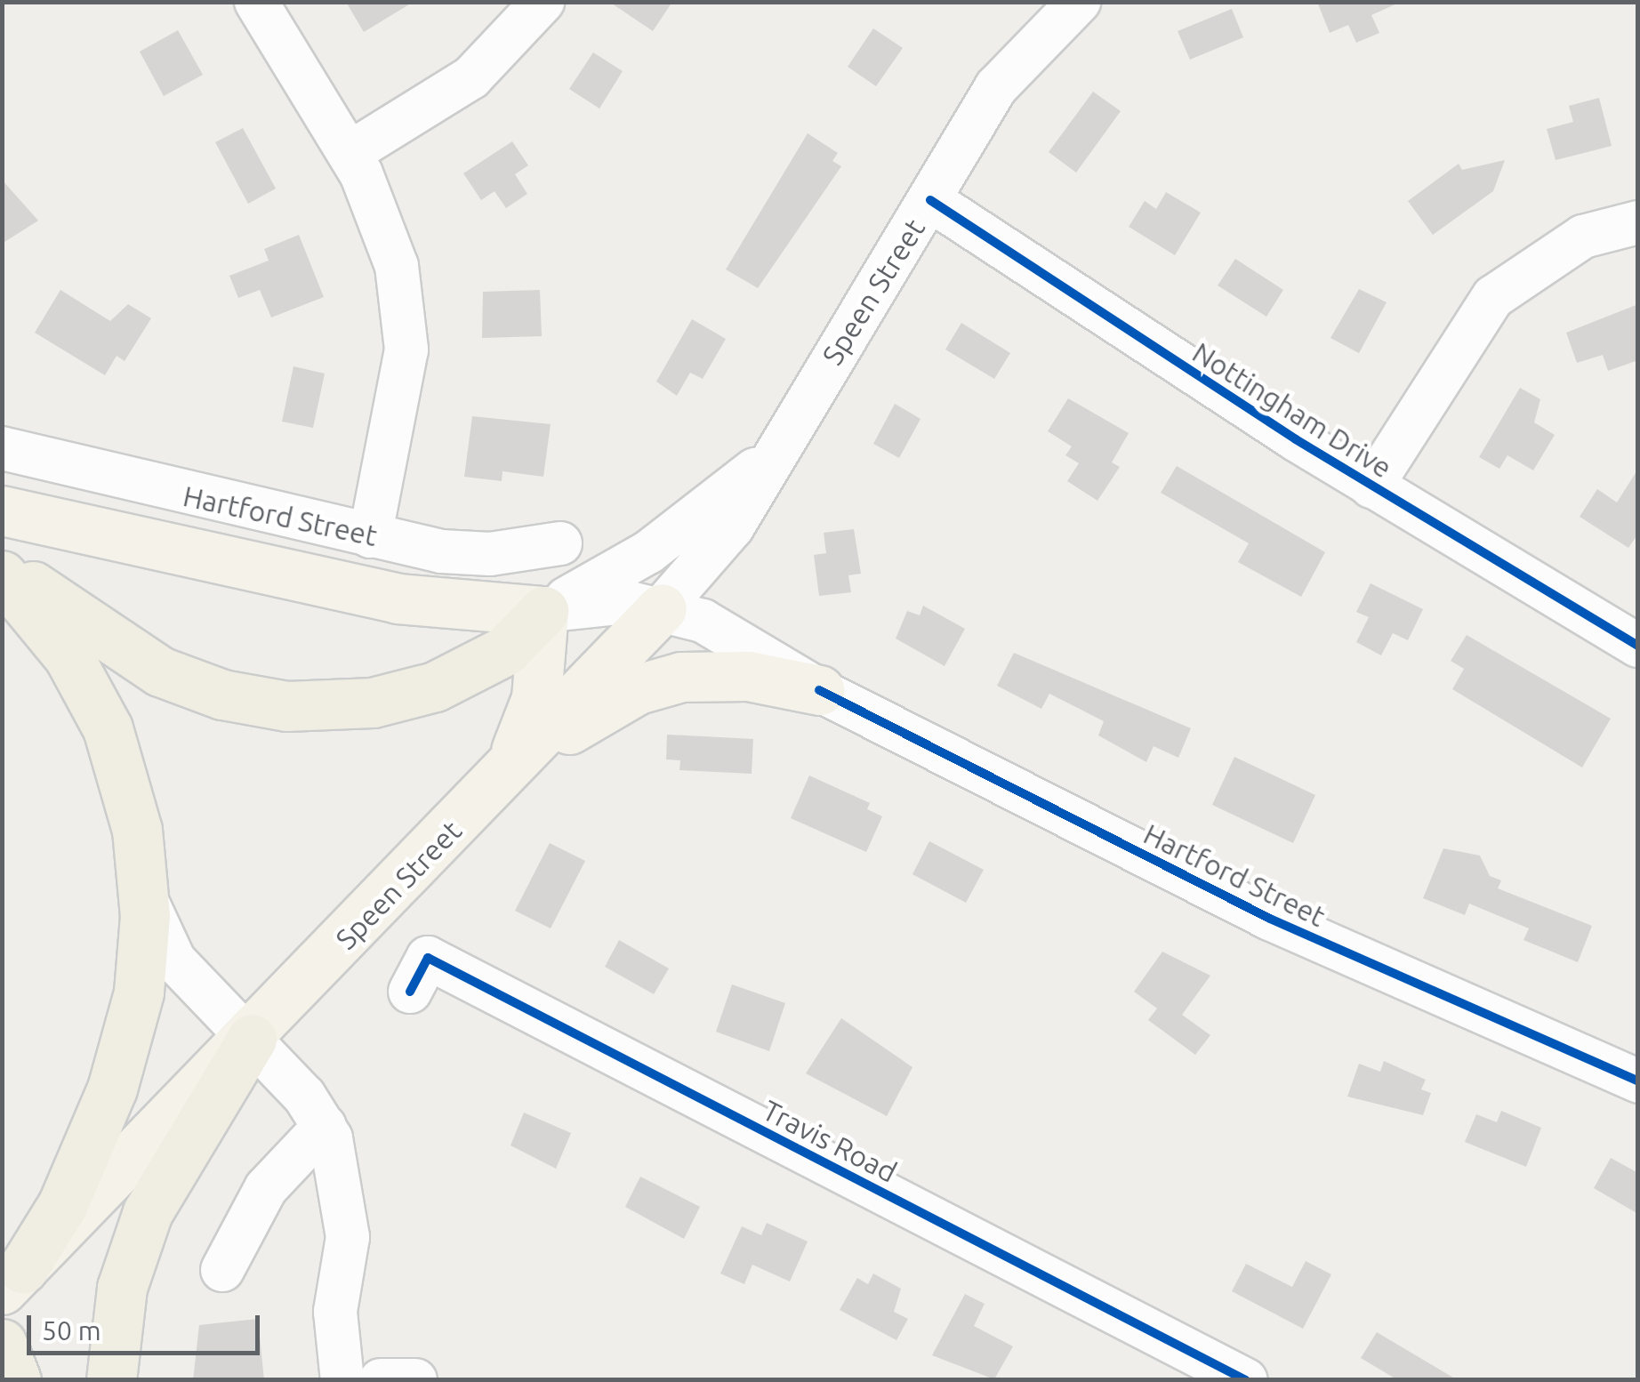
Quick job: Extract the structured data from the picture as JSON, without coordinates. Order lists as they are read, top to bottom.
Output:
{
  "streets": {
    "main road": ["Speen Street"],
    "street": ["Nottingham Drive", "Hartford Street", "Travis Road"]
  },
  "crossings": [
    ["Speen Street", "Nottingham Drive"],
    ["Speen Street", "Hartford Street"]
  ],
  "scale_bar": "50 m"
}
